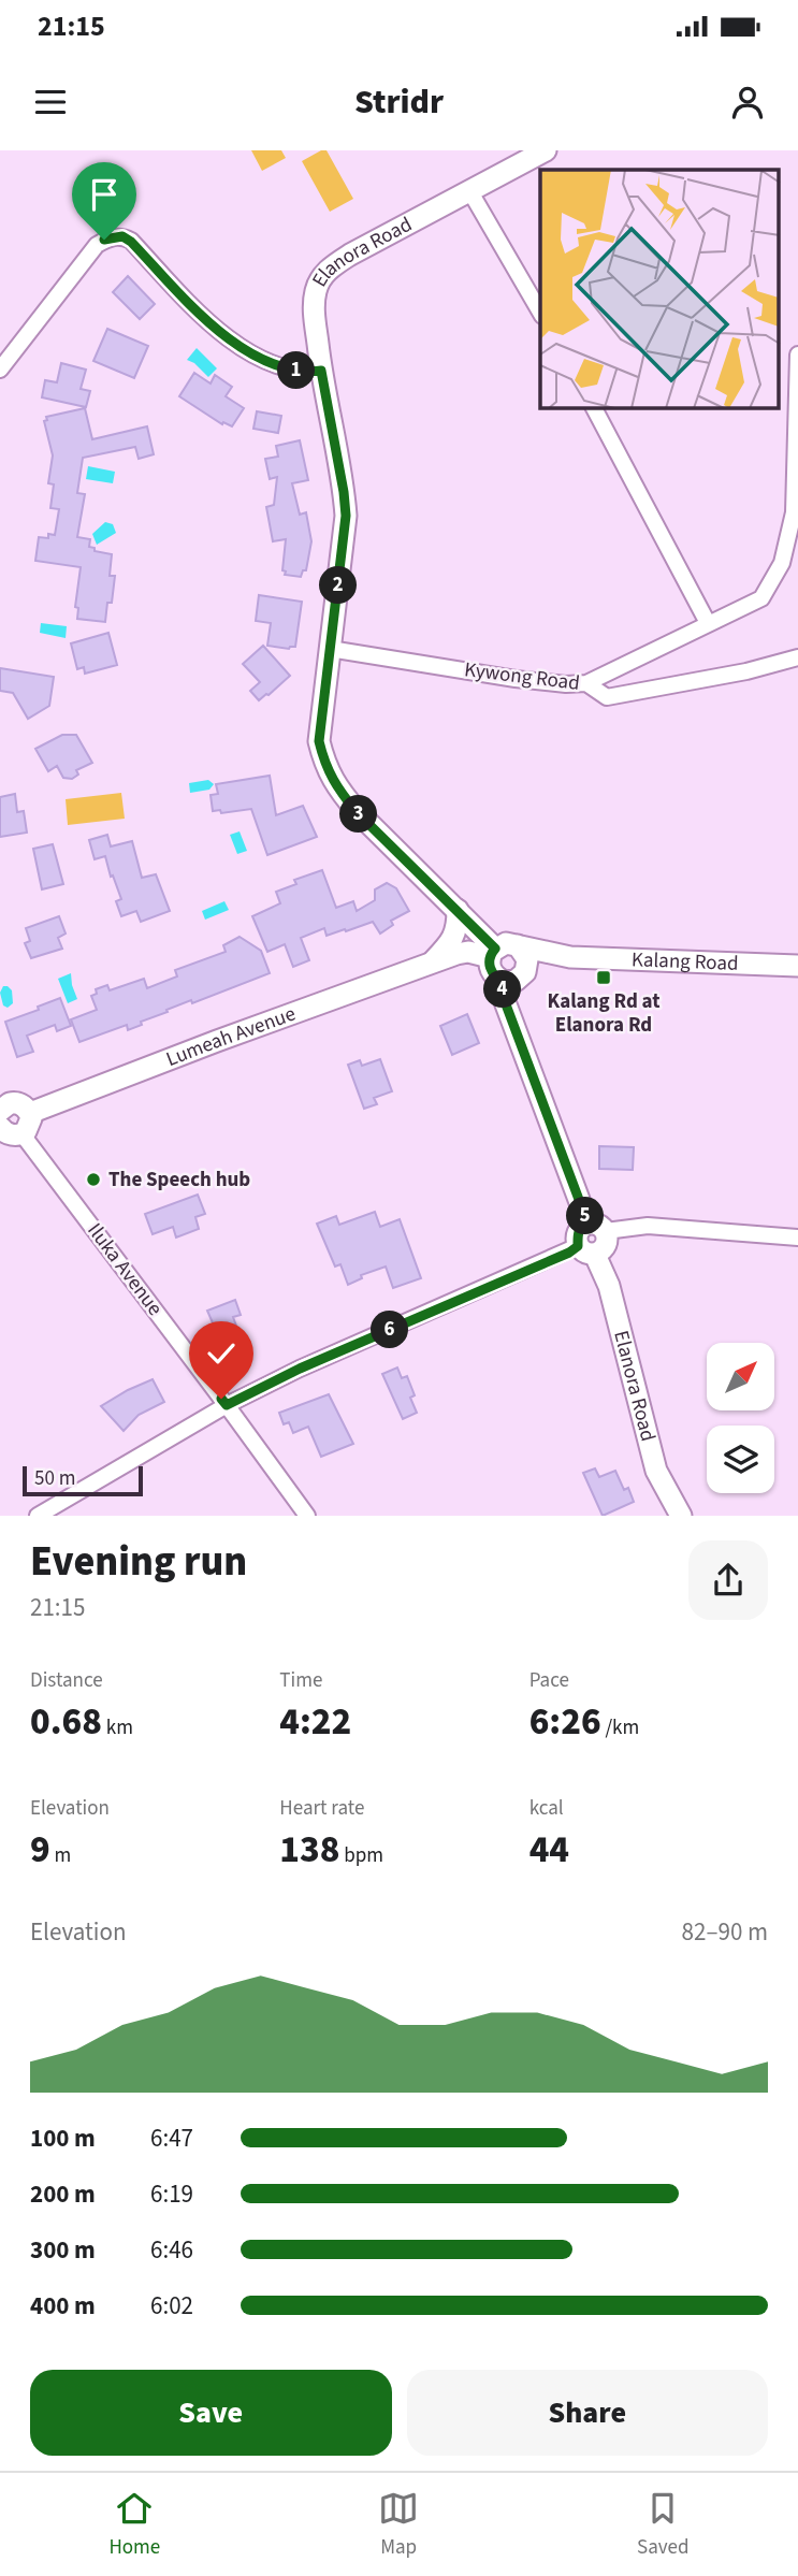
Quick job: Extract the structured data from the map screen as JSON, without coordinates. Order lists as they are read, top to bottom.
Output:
{
  "streets": {
    "street": [
      "Elanora Road",
      "Kywong Road",
      "Kalang Road",
      "Lumeah Avenue",
      "Iluka Avenue"
    ]
  },
  "crossings": [
    ["Elanora Road", "Kywong Road"],
    ["Elanora Road", "Kalang Road"],
    ["Lumeah Avenue", "Iluka Avenue"]
  ],
  "places": {
    "transit": ["Kalang Rd at Elanora Rd"],
    "other": ["The Speech hub"]
  },
  "scale_bar": "50 m",
  "north": "top right",
  "page": {
    "status": "21:15",
    "header": "Stridr",
    "pins": [
      "1",
      "2",
      "3",
      "4",
      "5",
      "6"
    ],
    "scale": "50 m",
    "heading": ["Evening run", "21:15"],
    "stats": [
      ["Distance", "0.68 km"],
      ["Time", "4:22"],
      ["Pace", "6:26 /km"],
      ["Elevation", "9 m"],
      ["Heart rate", "138 bpm"],
      ["kcal", "44"]
    ],
    "chart": ["Elevation", "82–90 m"],
    "list": [
      {
        "name": "100 m",
        "note": "6:47"
      },
      {
        "name": "200 m",
        "note": "6:19"
      },
      {
        "name": "300 m",
        "note": "6:46"
      },
      {
        "name": "400 m",
        "note": "6:02"
      }
    ],
    "buttons": ["Save", "Share"],
    "tabs": ["Home", "Map", "Saved"]
  }
}
